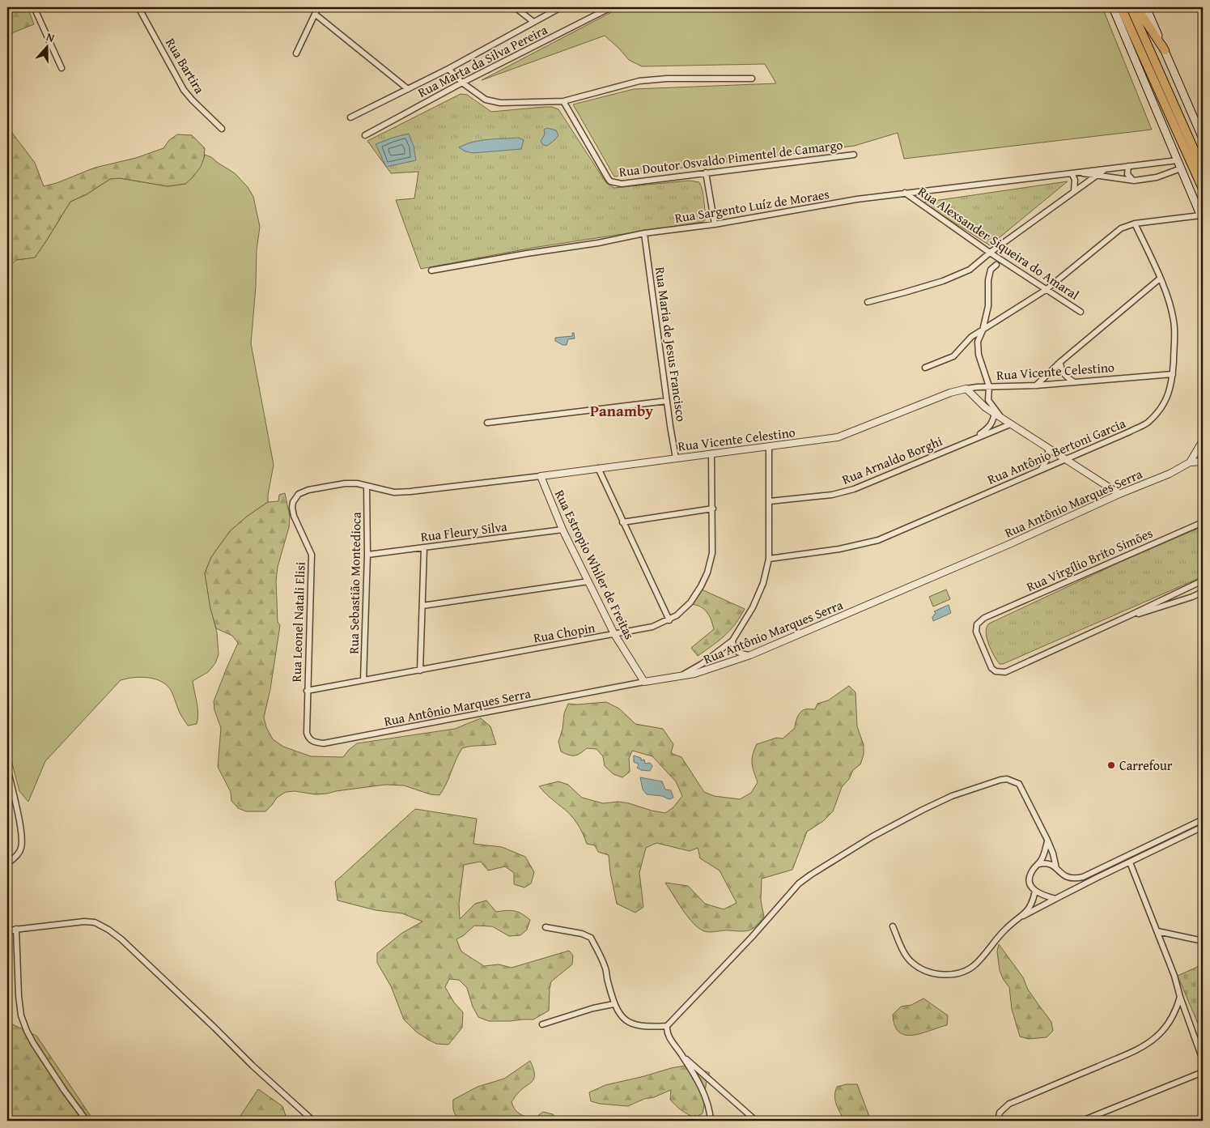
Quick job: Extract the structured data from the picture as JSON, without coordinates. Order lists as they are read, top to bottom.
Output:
{
  "streets": {
    "street": [
      "Rua Marta da Silva Pereira",
      "Rua Bartira",
      "Rua Doutor Osvaldo Pimentel de Camargo",
      "Rua Sargento Luíz de Moraes",
      "Rua Alexsander Siqueira do Amaral",
      "Rua Maria de Jesus Francisco",
      "Rua Vicente Celestino",
      "Rua Antônio Bertoni Garcia",
      "Rua Arnaldo Borghi",
      "Rua Antônio Marques Serra",
      "Rua Fleury Silva",
      "Rua Virgílio Brito Simões",
      "Rua Estropio Whiler de Freitas",
      "Rua Sebastião Montedioca",
      "Rua Leonel Natali Elisi",
      "Rua Chopin"
    ]
  },
  "crossings": [
    ["Rua Sargento Luíz de Moraes", "Rua Alexsander Siqueira do Amaral"],
    ["Rua Sargento Luíz de Moraes", "Rua Maria de Jesus Francisco"],
    ["Rua Maria de Jesus Francisco", "Rua Vicente Celestino"],
    ["Rua Vicente Celestino", "Rua Antônio Bertoni Garcia"],
    ["Rua Vicente Celestino", "Rua Estropio Whiler de Freitas"],
    ["Rua Vicente Celestino", "Rua Sebastião Montedioca"],
    ["Rua Vicente Celestino", "Rua Leonel Natali Elisi"],
    ["Rua Vicente Celestino", "Rua Chopin"],
    ["Rua Antônio Marques Serra", "Rua Estropio Whiler de Freitas"],
    ["Rua Antônio Marques Serra", "Rua Leonel Natali Elisi"],
    ["Rua Fleury Silva", "Rua Estropio Whiler de Freitas"],
    ["Rua Fleury Silva", "Rua Sebastião Montedioca"],
    ["Rua Estropio Whiler de Freitas", "Rua Chopin"],
    ["Rua Sebastião Montedioca", "Rua Chopin"],
    ["Rua Leonel Natali Elisi", "Rua Chopin"]
  ],
  "districts": ["Panamby"],
  "places": ["Carrefour"],
  "north": "top"
}
